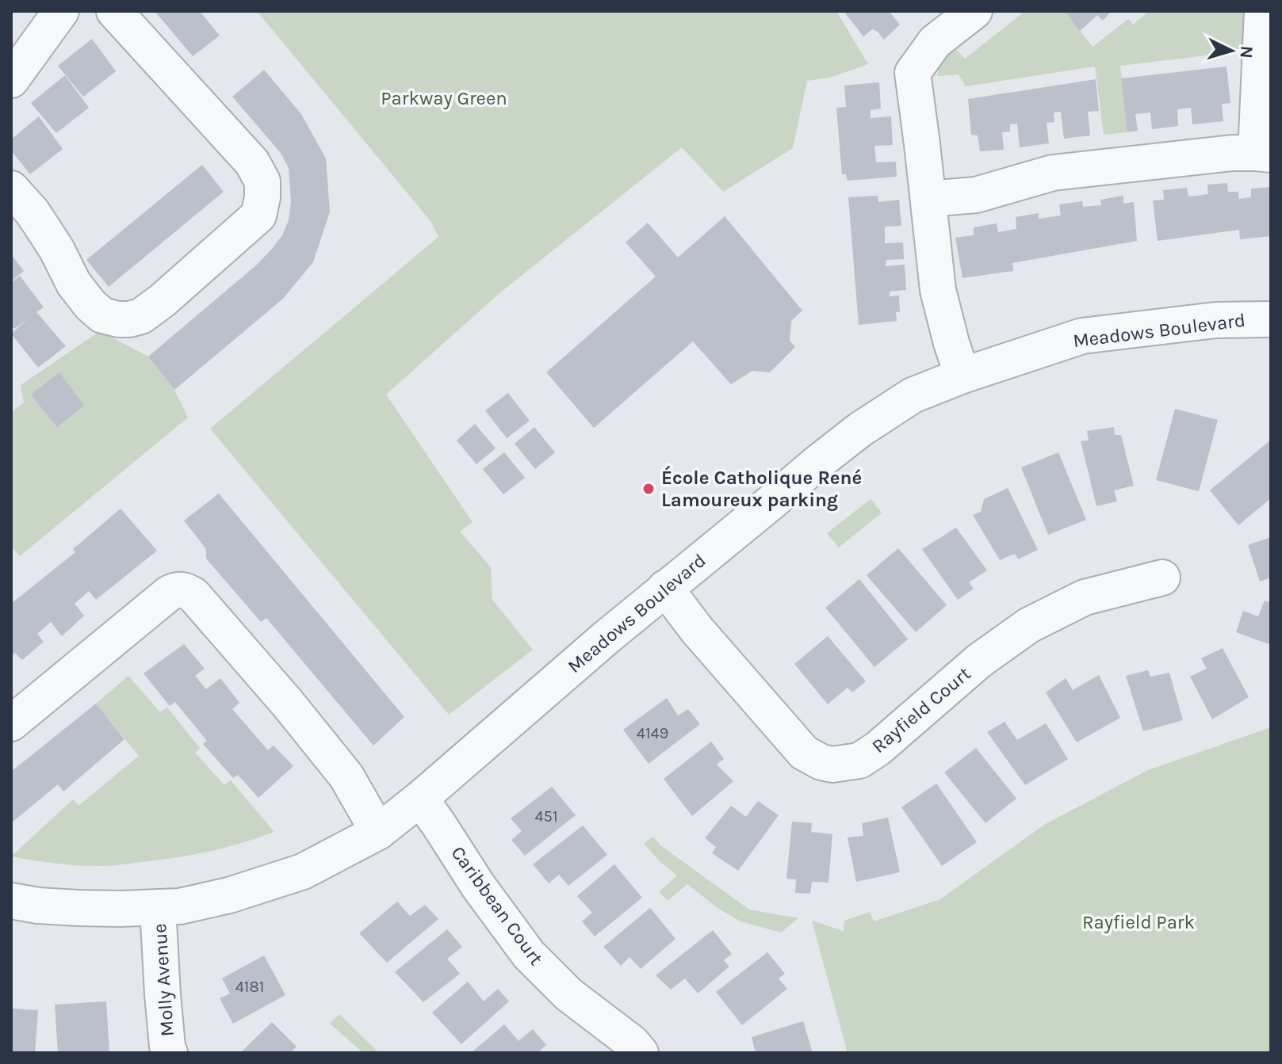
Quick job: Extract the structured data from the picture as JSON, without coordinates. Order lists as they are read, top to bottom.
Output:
{
  "streets": {
    "street": [
      "Meadows Boulevard",
      "Rayfield Court",
      "Caribbean Court",
      "Molly Avenue"
    ]
  },
  "crossings": [
    ["Meadows Boulevard", "Rayfield Court"],
    ["Meadows Boulevard", "Caribbean Court"],
    ["Meadows Boulevard", "Molly Avenue"]
  ],
  "parks": ["Parkway Green", "Rayfield Park"],
  "places": ["École Catholique René Lamoureux parking"],
  "house_numbers": ["4149", "451", "4181"],
  "north": "right"
}
